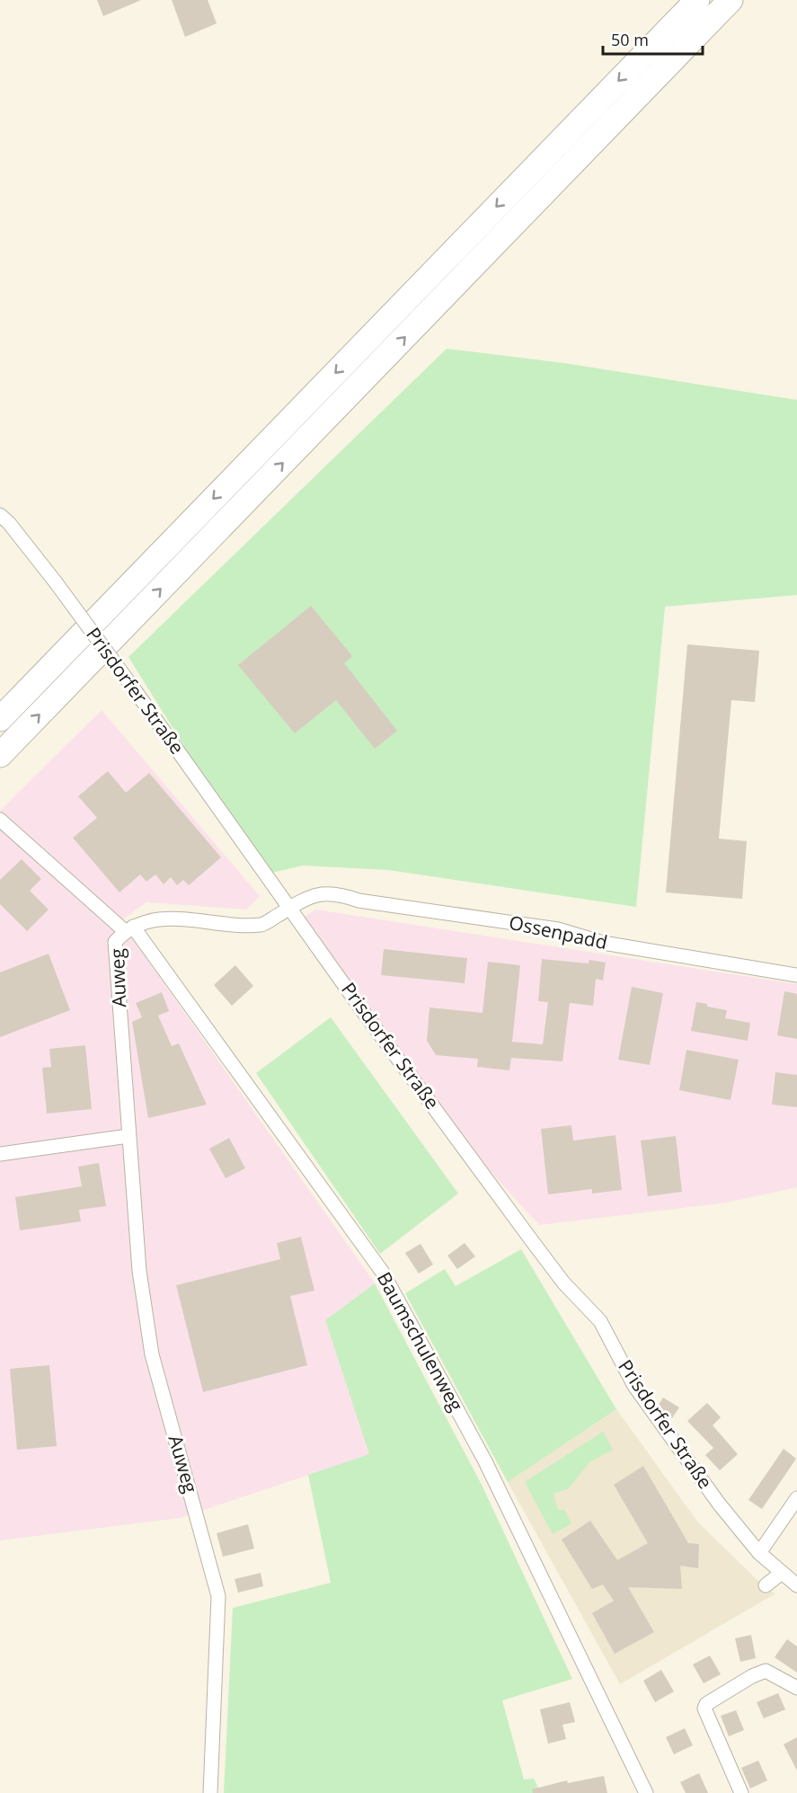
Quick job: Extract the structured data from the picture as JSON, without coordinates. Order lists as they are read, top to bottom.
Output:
{
  "streets": {
    "street": [
      "Prisdorfer Straße",
      "Ossenpadd",
      "Auweg",
      "Baumschulenweg"
    ]
  },
  "crossings": [
    ["Prisdorfer Straße", "Ossenpadd"],
    ["Prisdorfer Straße", "Auweg"],
    ["Ossenpadd", "Auweg"],
    ["Auweg", "Baumschulenweg"]
  ],
  "scale_bar": "50 m"
}
